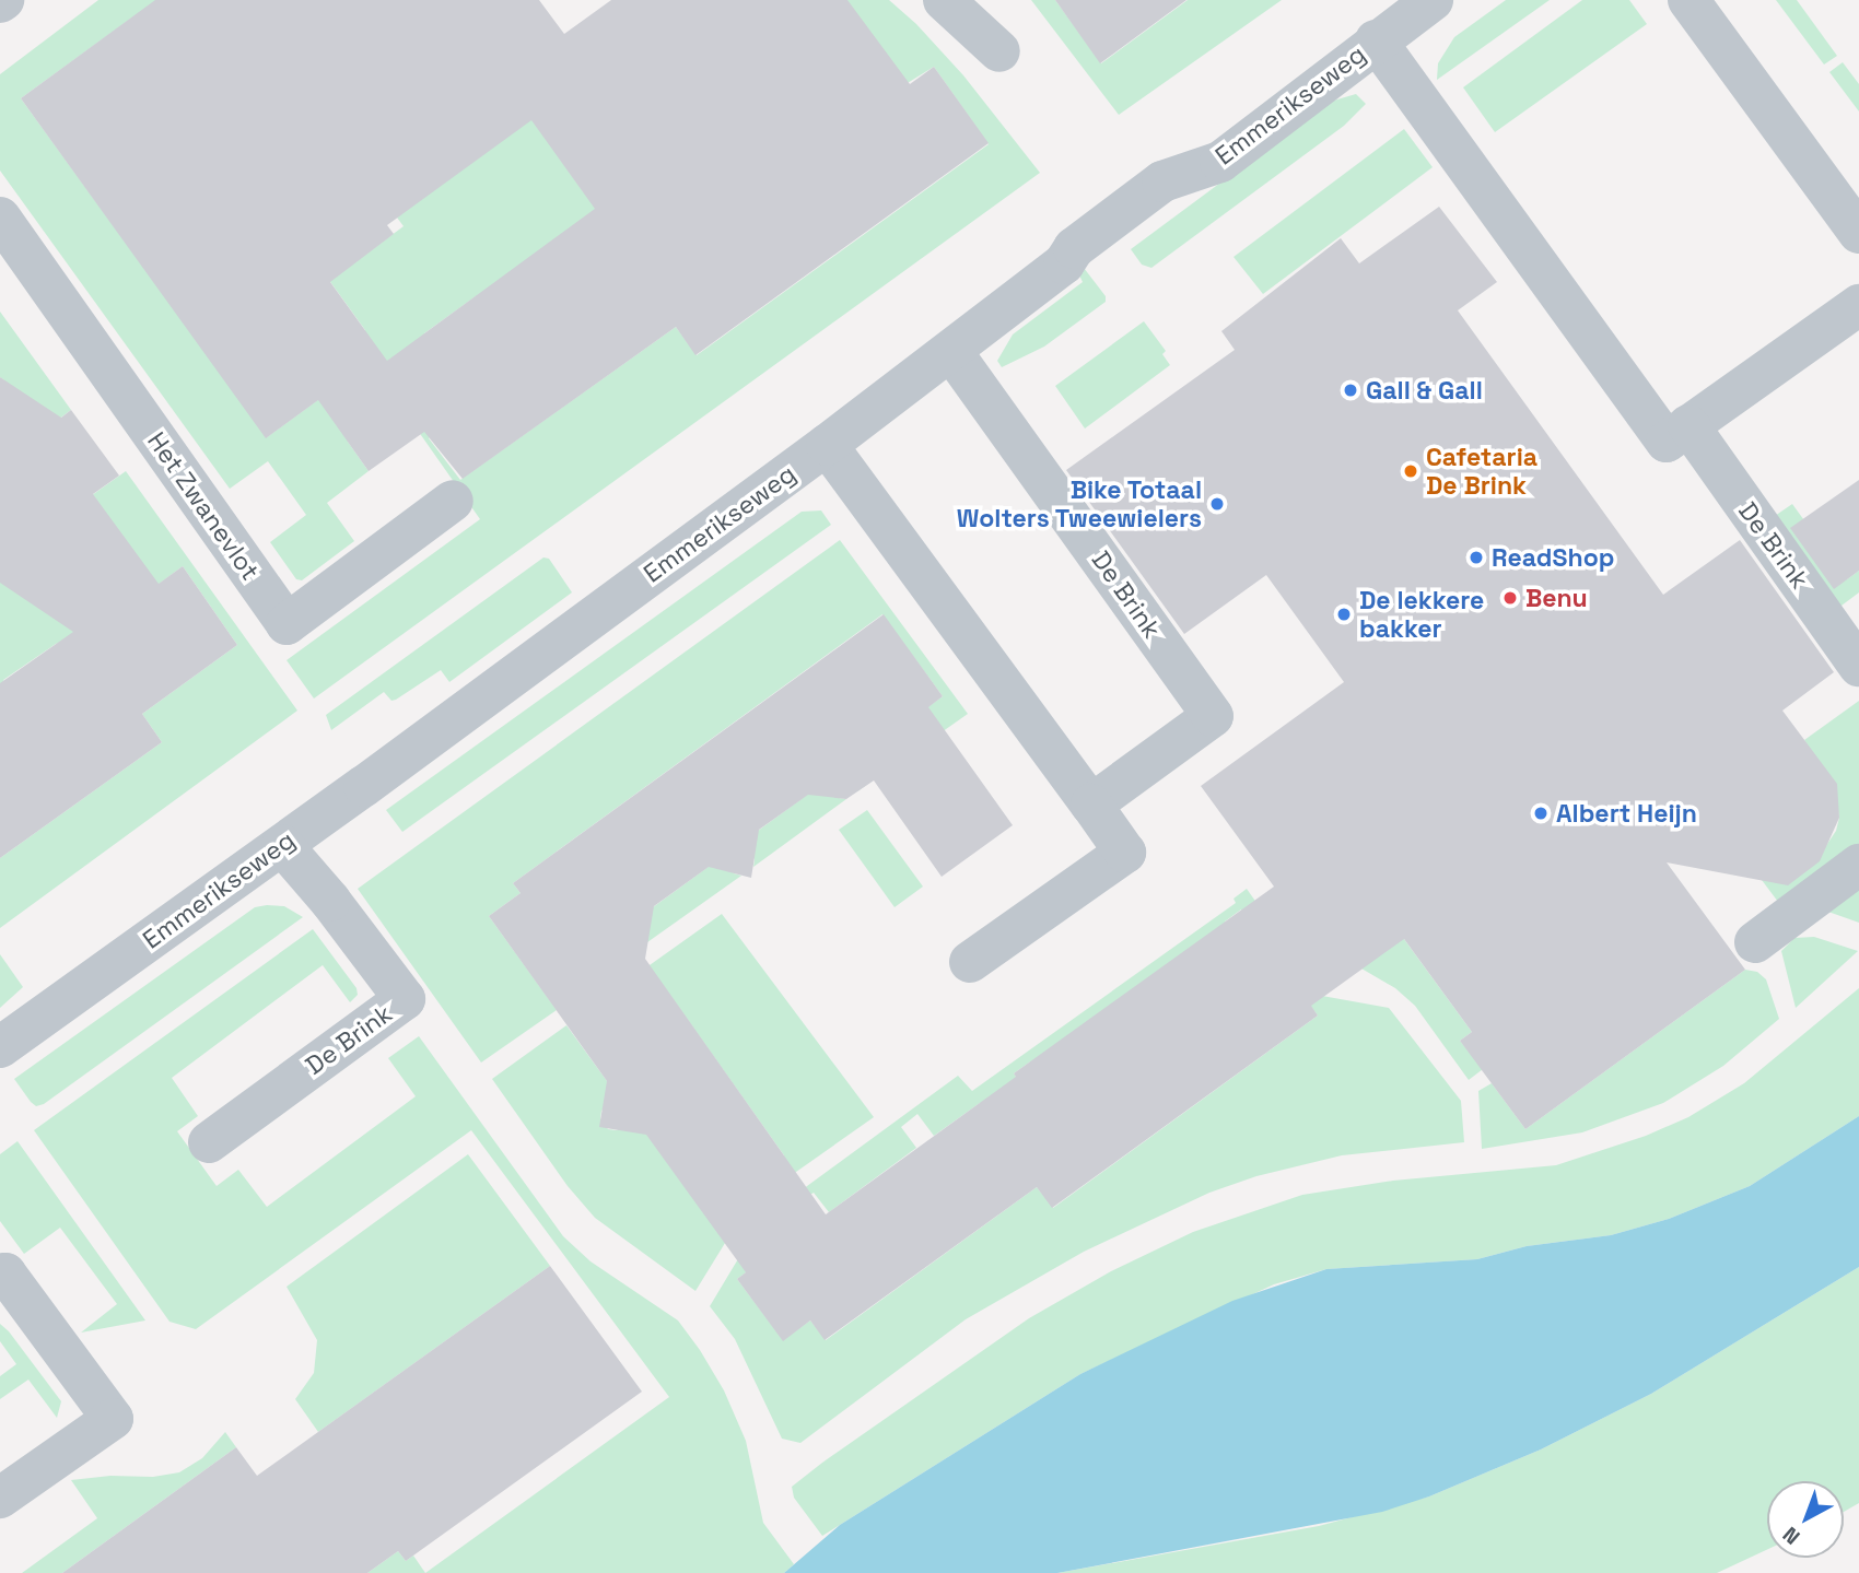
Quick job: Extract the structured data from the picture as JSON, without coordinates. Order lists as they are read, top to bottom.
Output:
{
  "streets": {
    "street": ["Emmerikseweg", "Het Zwanevlot", "De Brink"]
  },
  "crossings": [
    ["Emmerikseweg", "De Brink"]
  ],
  "places": [
    "Gall & Gall",
    "Cafetaria De Brink",
    "Bike Totaal Wolters Tweewielers",
    "ReadShop",
    "Benu",
    "De lekkere bakker",
    "Albert Heijn"
  ],
  "north": "bottom left"
}
